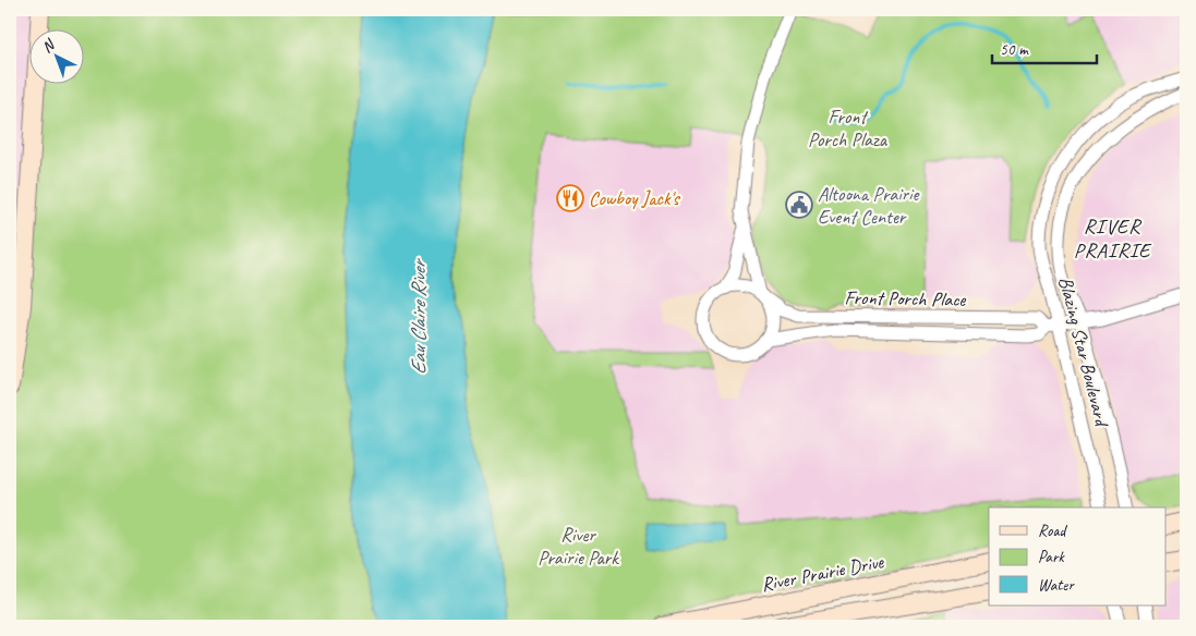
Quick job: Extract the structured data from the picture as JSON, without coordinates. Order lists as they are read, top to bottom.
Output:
{
  "streets": {
    "main road": ["River Prairie Drive"],
    "street": ["Front Porch Place", "Blazing Star Boulevard"]
  },
  "crossings": [
    ["Front Porch Place", "Blazing Star Boulevard"]
  ],
  "districts": ["RIVER PRAIRIE"],
  "water": ["Eau Claire River"],
  "parks": ["Front Porch Plaza", "River Prairie Park"],
  "places": {
    "restaurant": ["Cowboy Jack's"],
    "public building": ["Altoona Prairie Event Center"]
  },
  "legend": ["Road", "Park", "Water"],
  "scale_bar": "50 m",
  "north": "top left"
}
